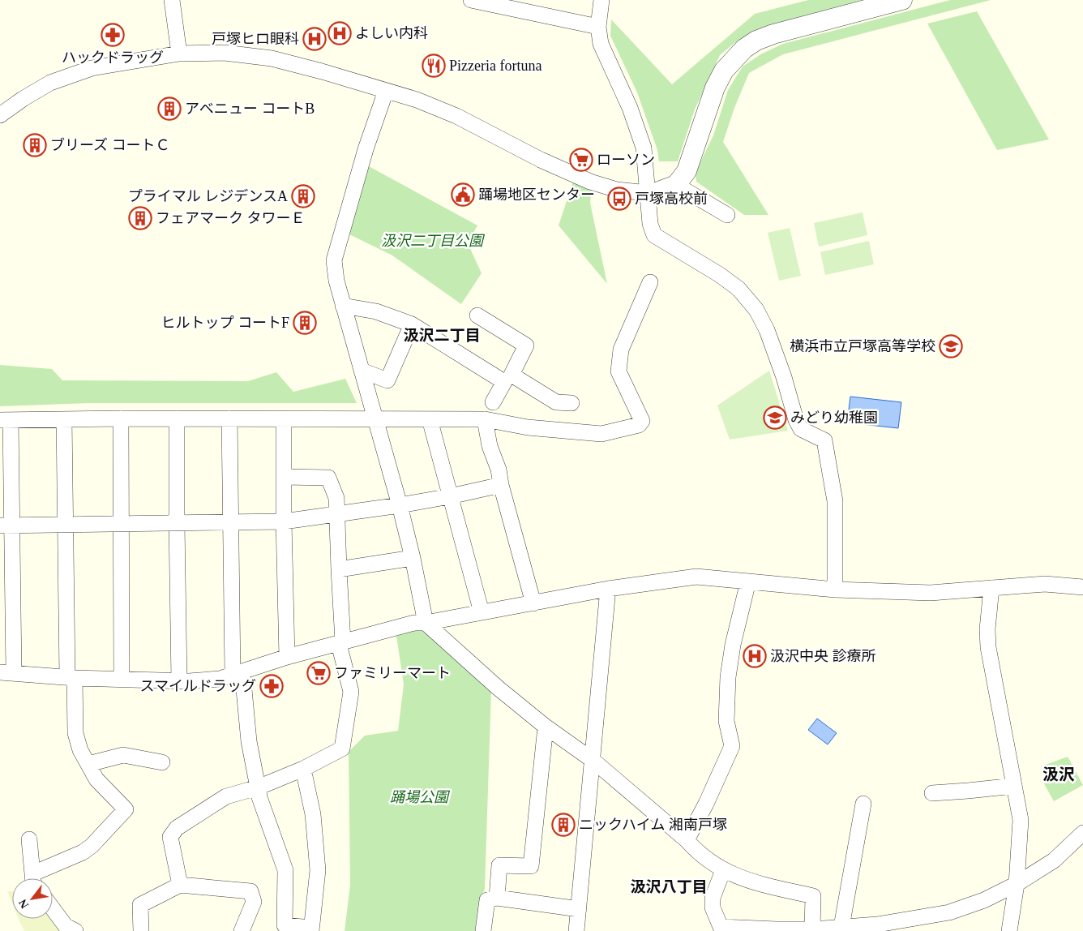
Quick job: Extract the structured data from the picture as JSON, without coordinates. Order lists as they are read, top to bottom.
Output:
{
  "districts": ["汲沢二丁目", "汲沢", "汲沢八丁目"],
  "parks": ["汲沢二丁目公園", "踊場公園"],
  "places": {
    "hospital": ["よしい内科", "戸塚ヒロ眼科", "汲沢中央 診療所"],
    "pharmacy": ["ハックドラッグ", "スマイルドラッグ"],
    "restaurant": ["Pizzeria fortuna"],
    "building": [
      "アベニュー コートB",
      "ブリーズ コートＣ",
      "プライマル レジデンスA",
      "フェアマーク タワーＥ",
      "ヒルトップ コートF",
      "ニックハイム 湘南戸塚"
    ],
    "supermarket": ["ローソン", "ファミリーマート"],
    "public building": ["踊場地区センター"],
    "bus stop": ["戸塚高校前"],
    "school or university": ["横浜市立戸塚高等学校", "みどり幼稚園"]
  },
  "north": "bottom left"
}
